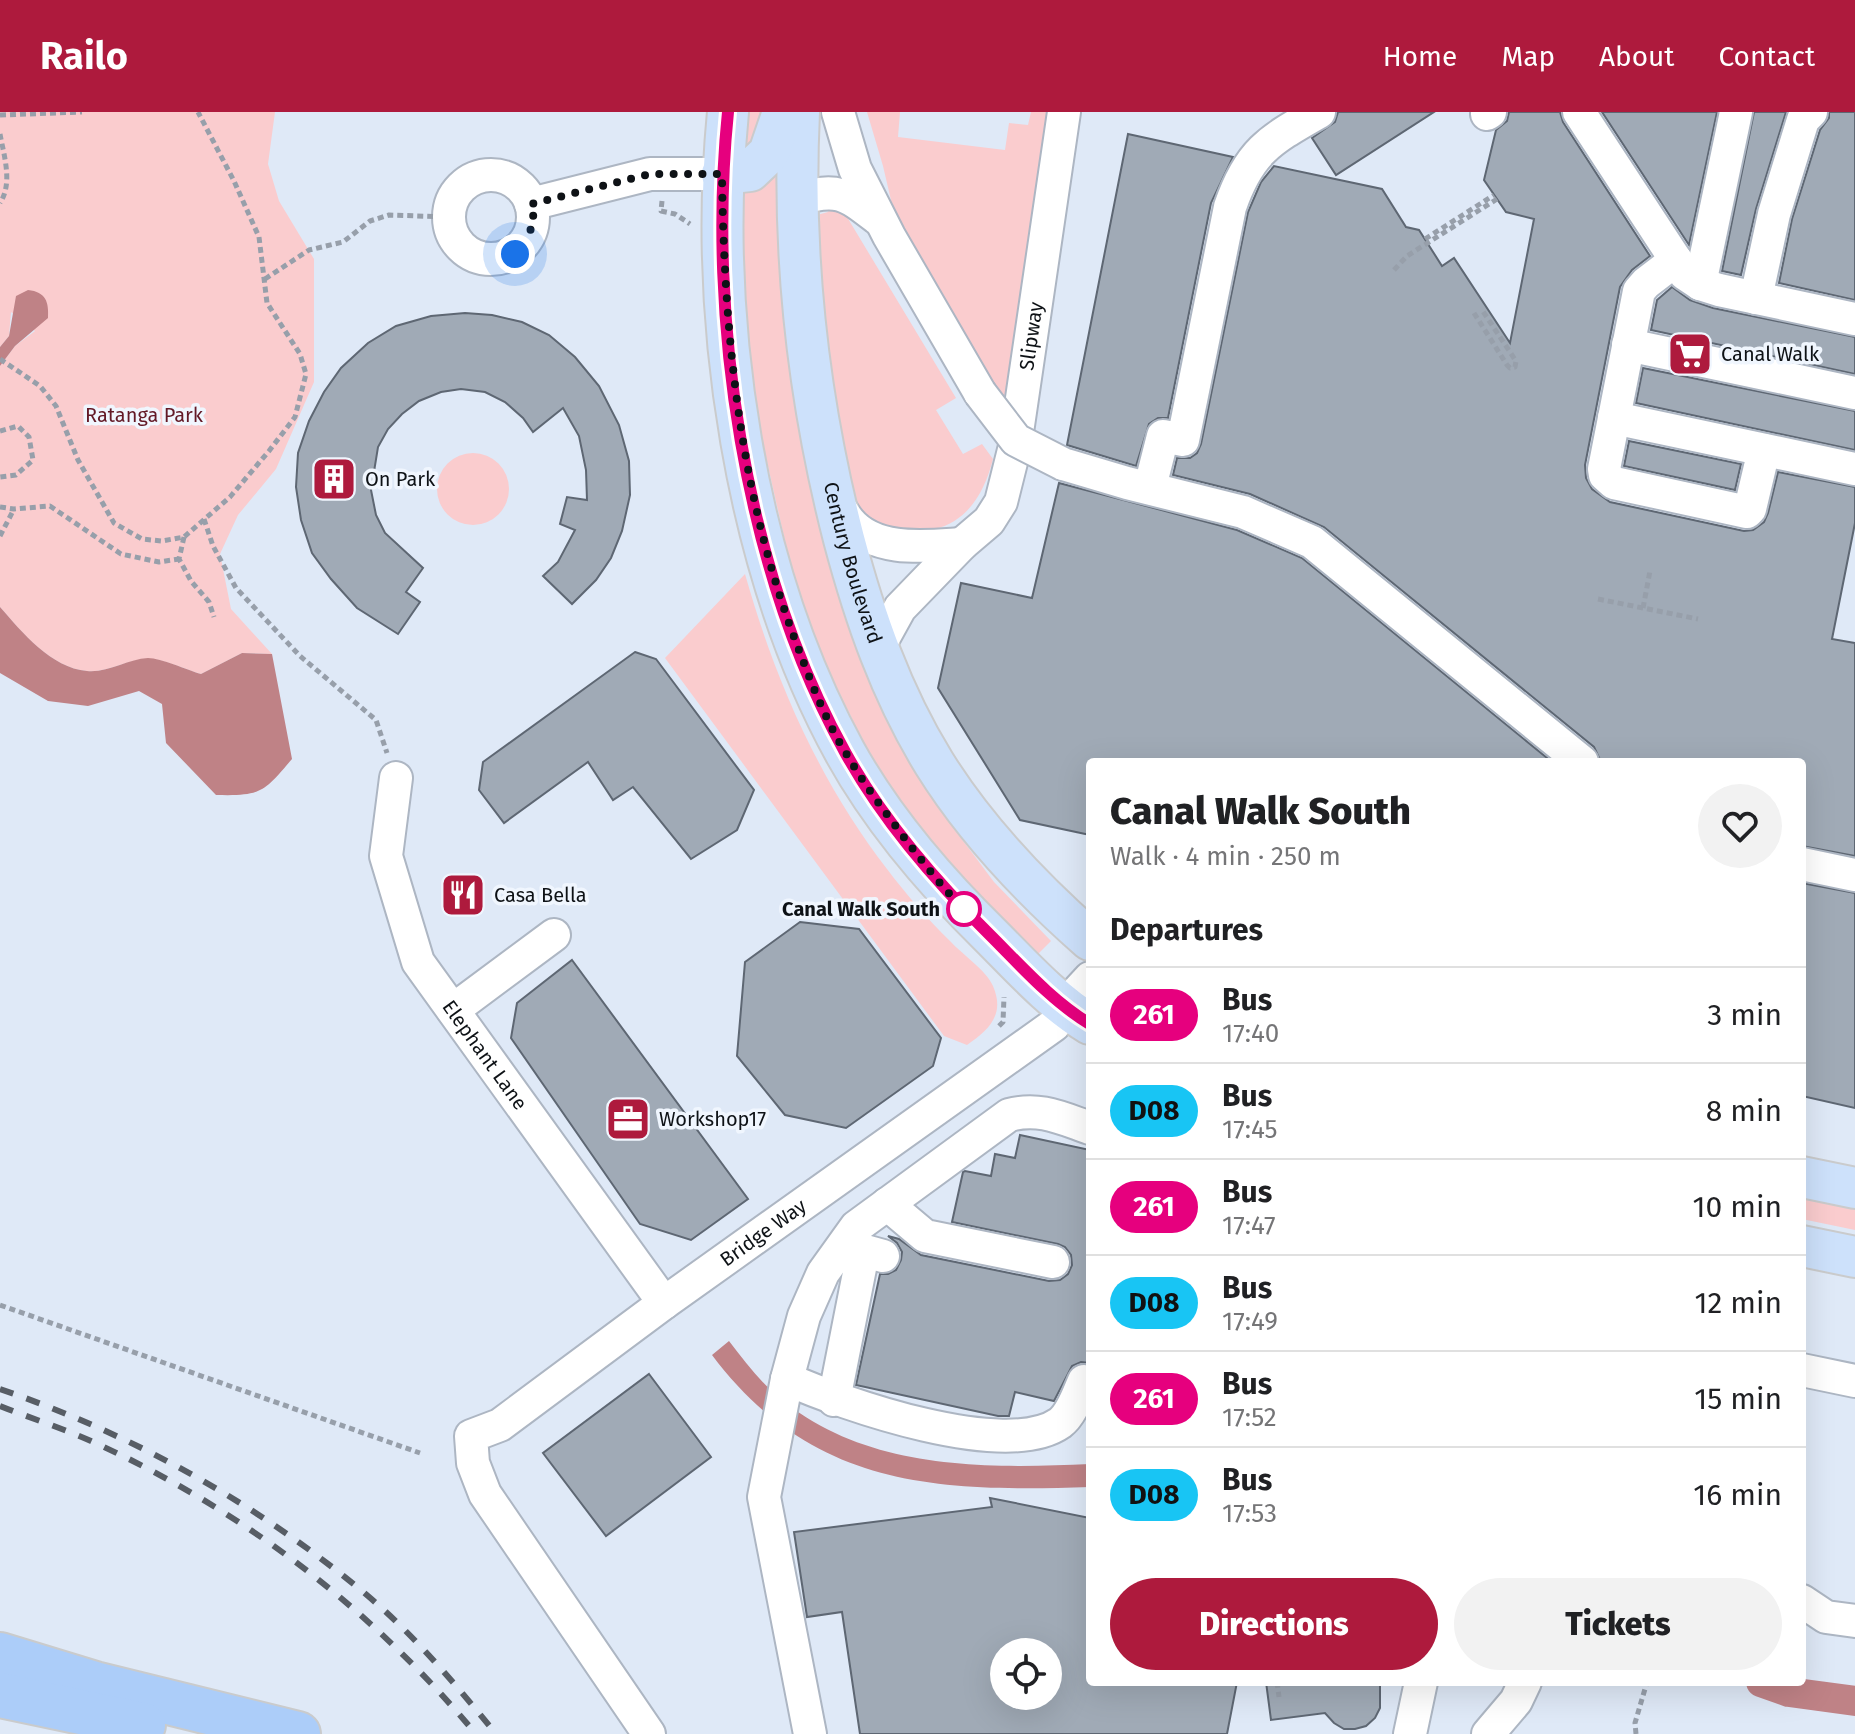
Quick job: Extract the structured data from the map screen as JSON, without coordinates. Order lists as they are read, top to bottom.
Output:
{
  "streets": {
    "main road": ["Century Boulevard"],
    "lane": ["Slipway", "Elephant Lane", "Bridge Way"]
  },
  "crossings": [
    ["Slipway", "Century Boulevard"],
    ["Elephant Lane", "Bridge Way"]
  ],
  "parks": ["Ratanga Park"],
  "places": {
    "supermarket": ["Canal Walk"],
    "building": ["On Park"],
    "restaurant": ["Casa Bella"],
    "other": ["Canal Walk South"],
    "office": ["Workshop17"]
  },
  "lines": ["bus line 261"],
  "page": {
    "header": "Railo",
    "nav": [
      "Home",
      "Map",
      "About",
      "Contact"
    ],
    "heading": [
      ["Canal Walk South", "Walk · 4 min · 250 m"],
      "Departures"
    ],
    "list": [
      {
        "mark": "261",
        "name": "Bus",
        "note": "17:40",
        "value": "3 min"
      },
      {
        "mark": "D08",
        "name": "Bus",
        "note": "17:45",
        "value": "8 min"
      },
      {
        "mark": "261",
        "name": "Bus",
        "note": "17:47",
        "value": "10 min"
      },
      {
        "mark": "D08",
        "name": "Bus",
        "note": "17:49",
        "value": "12 min"
      },
      {
        "mark": "261",
        "name": "Bus",
        "note": "17:52",
        "value": "15 min"
      },
      {
        "mark": "D08",
        "name": "Bus",
        "note": "17:53",
        "value": "16 min"
      }
    ],
    "buttons": ["Directions", "Tickets"]
  }
}
